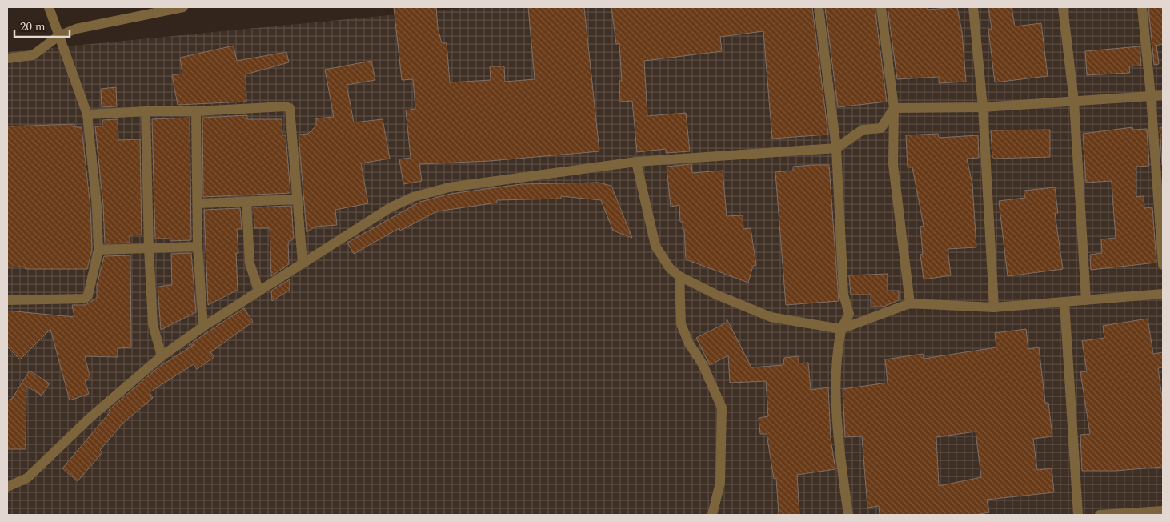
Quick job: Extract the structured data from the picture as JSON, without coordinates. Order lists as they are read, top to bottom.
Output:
{
  "scale_bar": "20 m"
}
